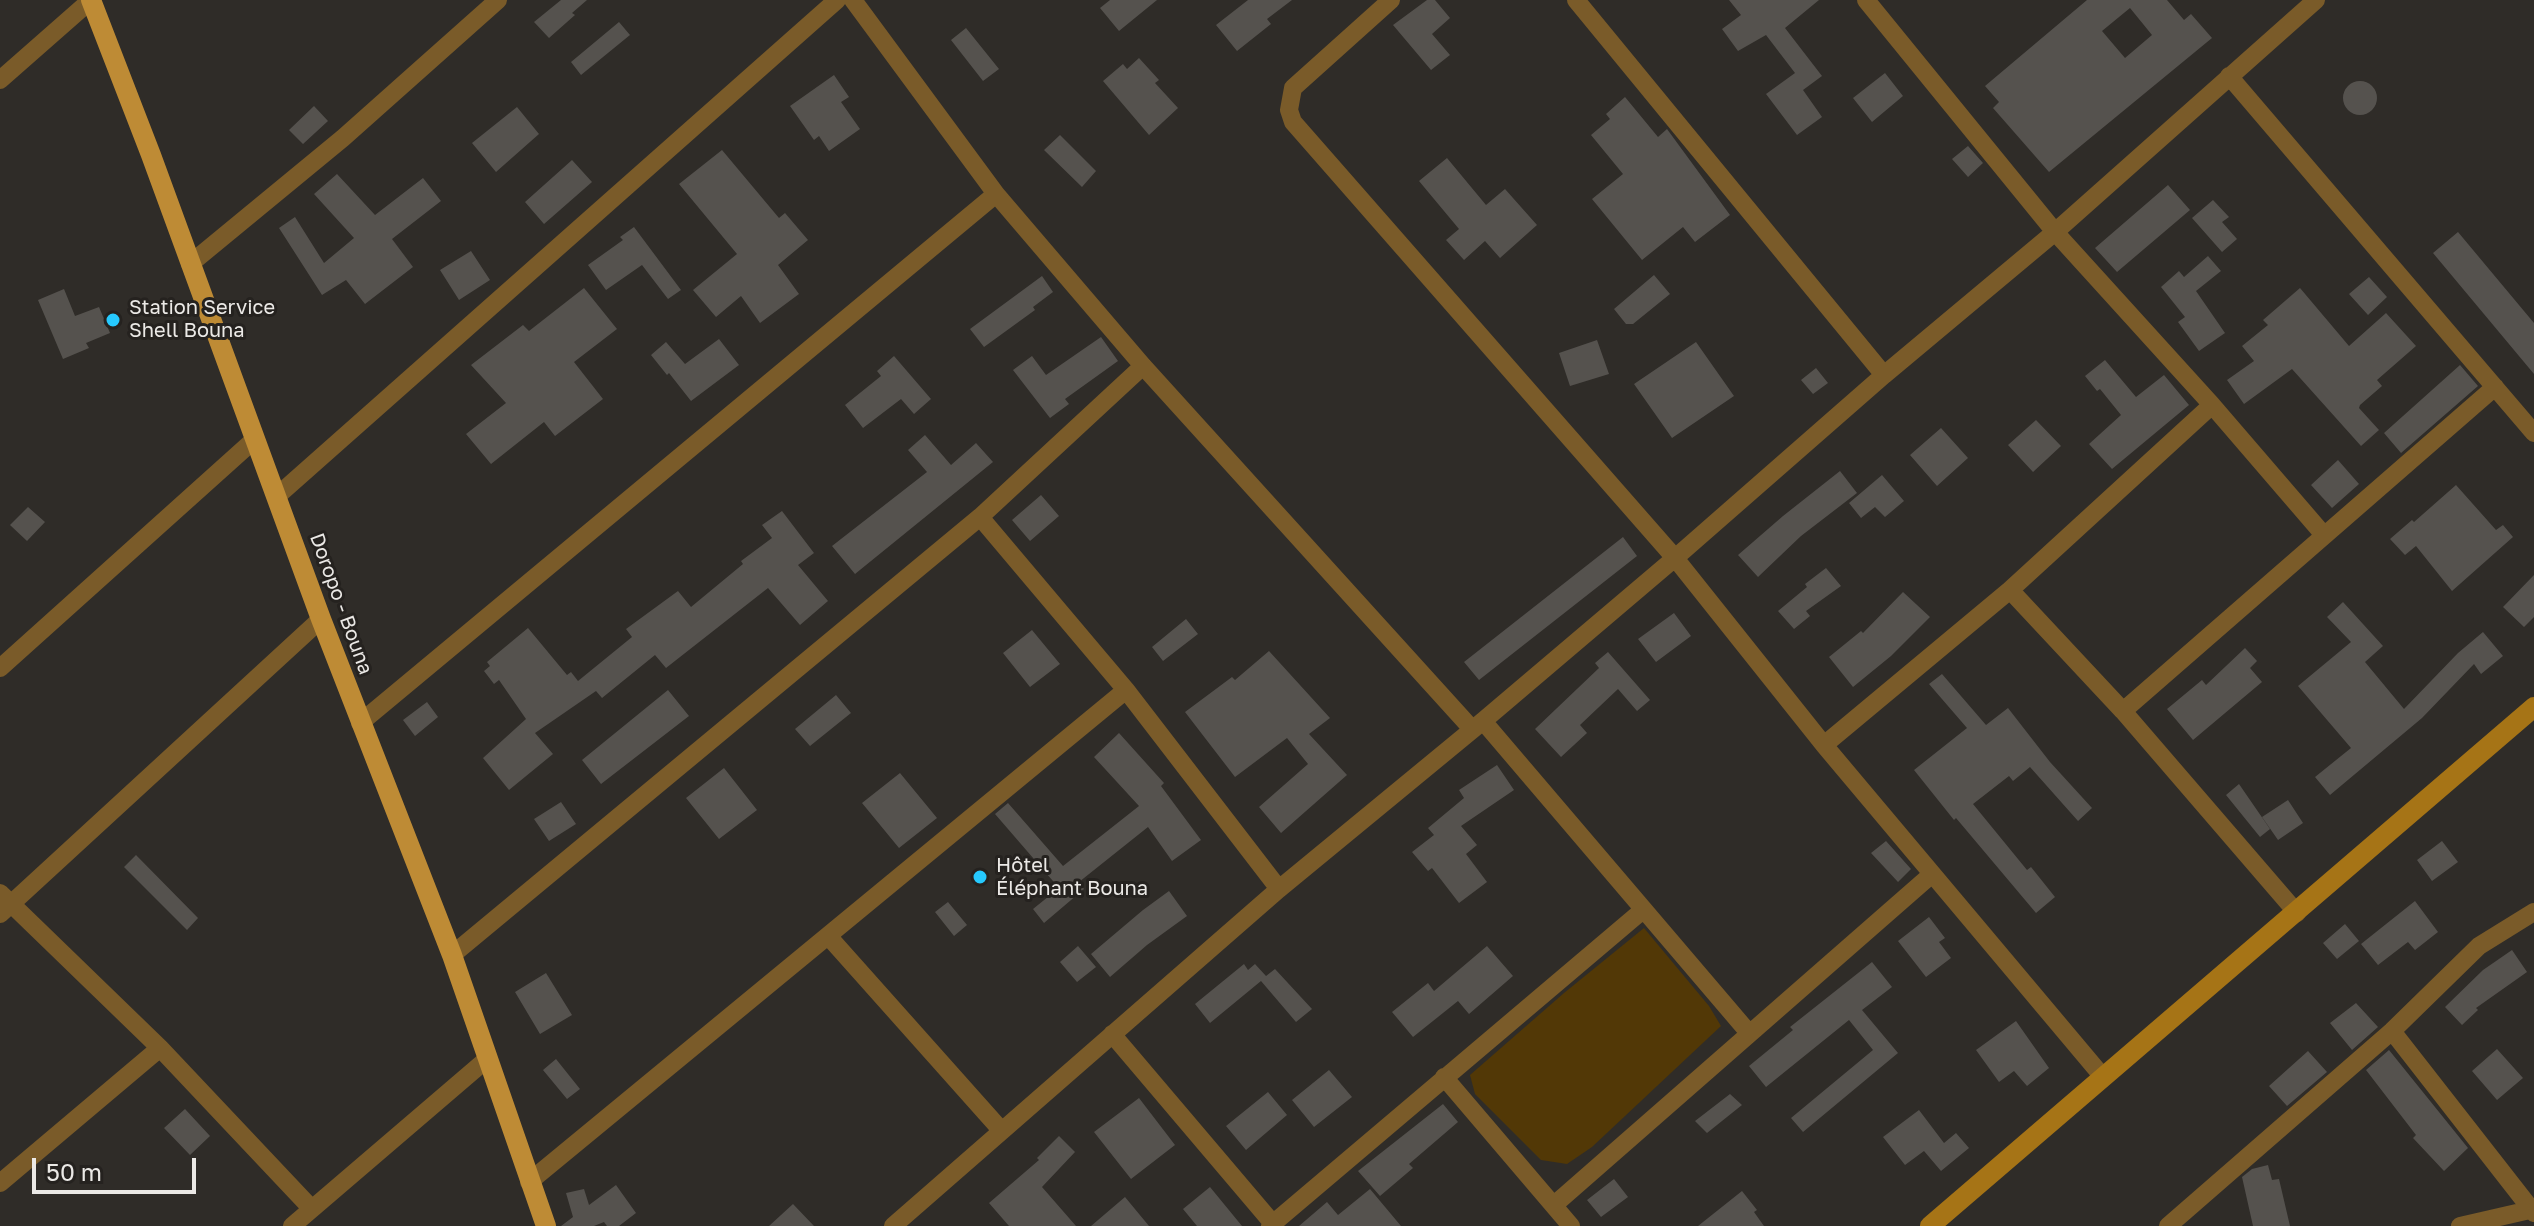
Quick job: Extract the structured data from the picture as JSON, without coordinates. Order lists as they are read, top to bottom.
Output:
{
  "streets": {
    "main road": ["Doropo - Bouna"]
  },
  "places": ["Station Service Shell Bouna", "Hôtel Éléphant Bouna"],
  "scale_bar": "50 m"
}
